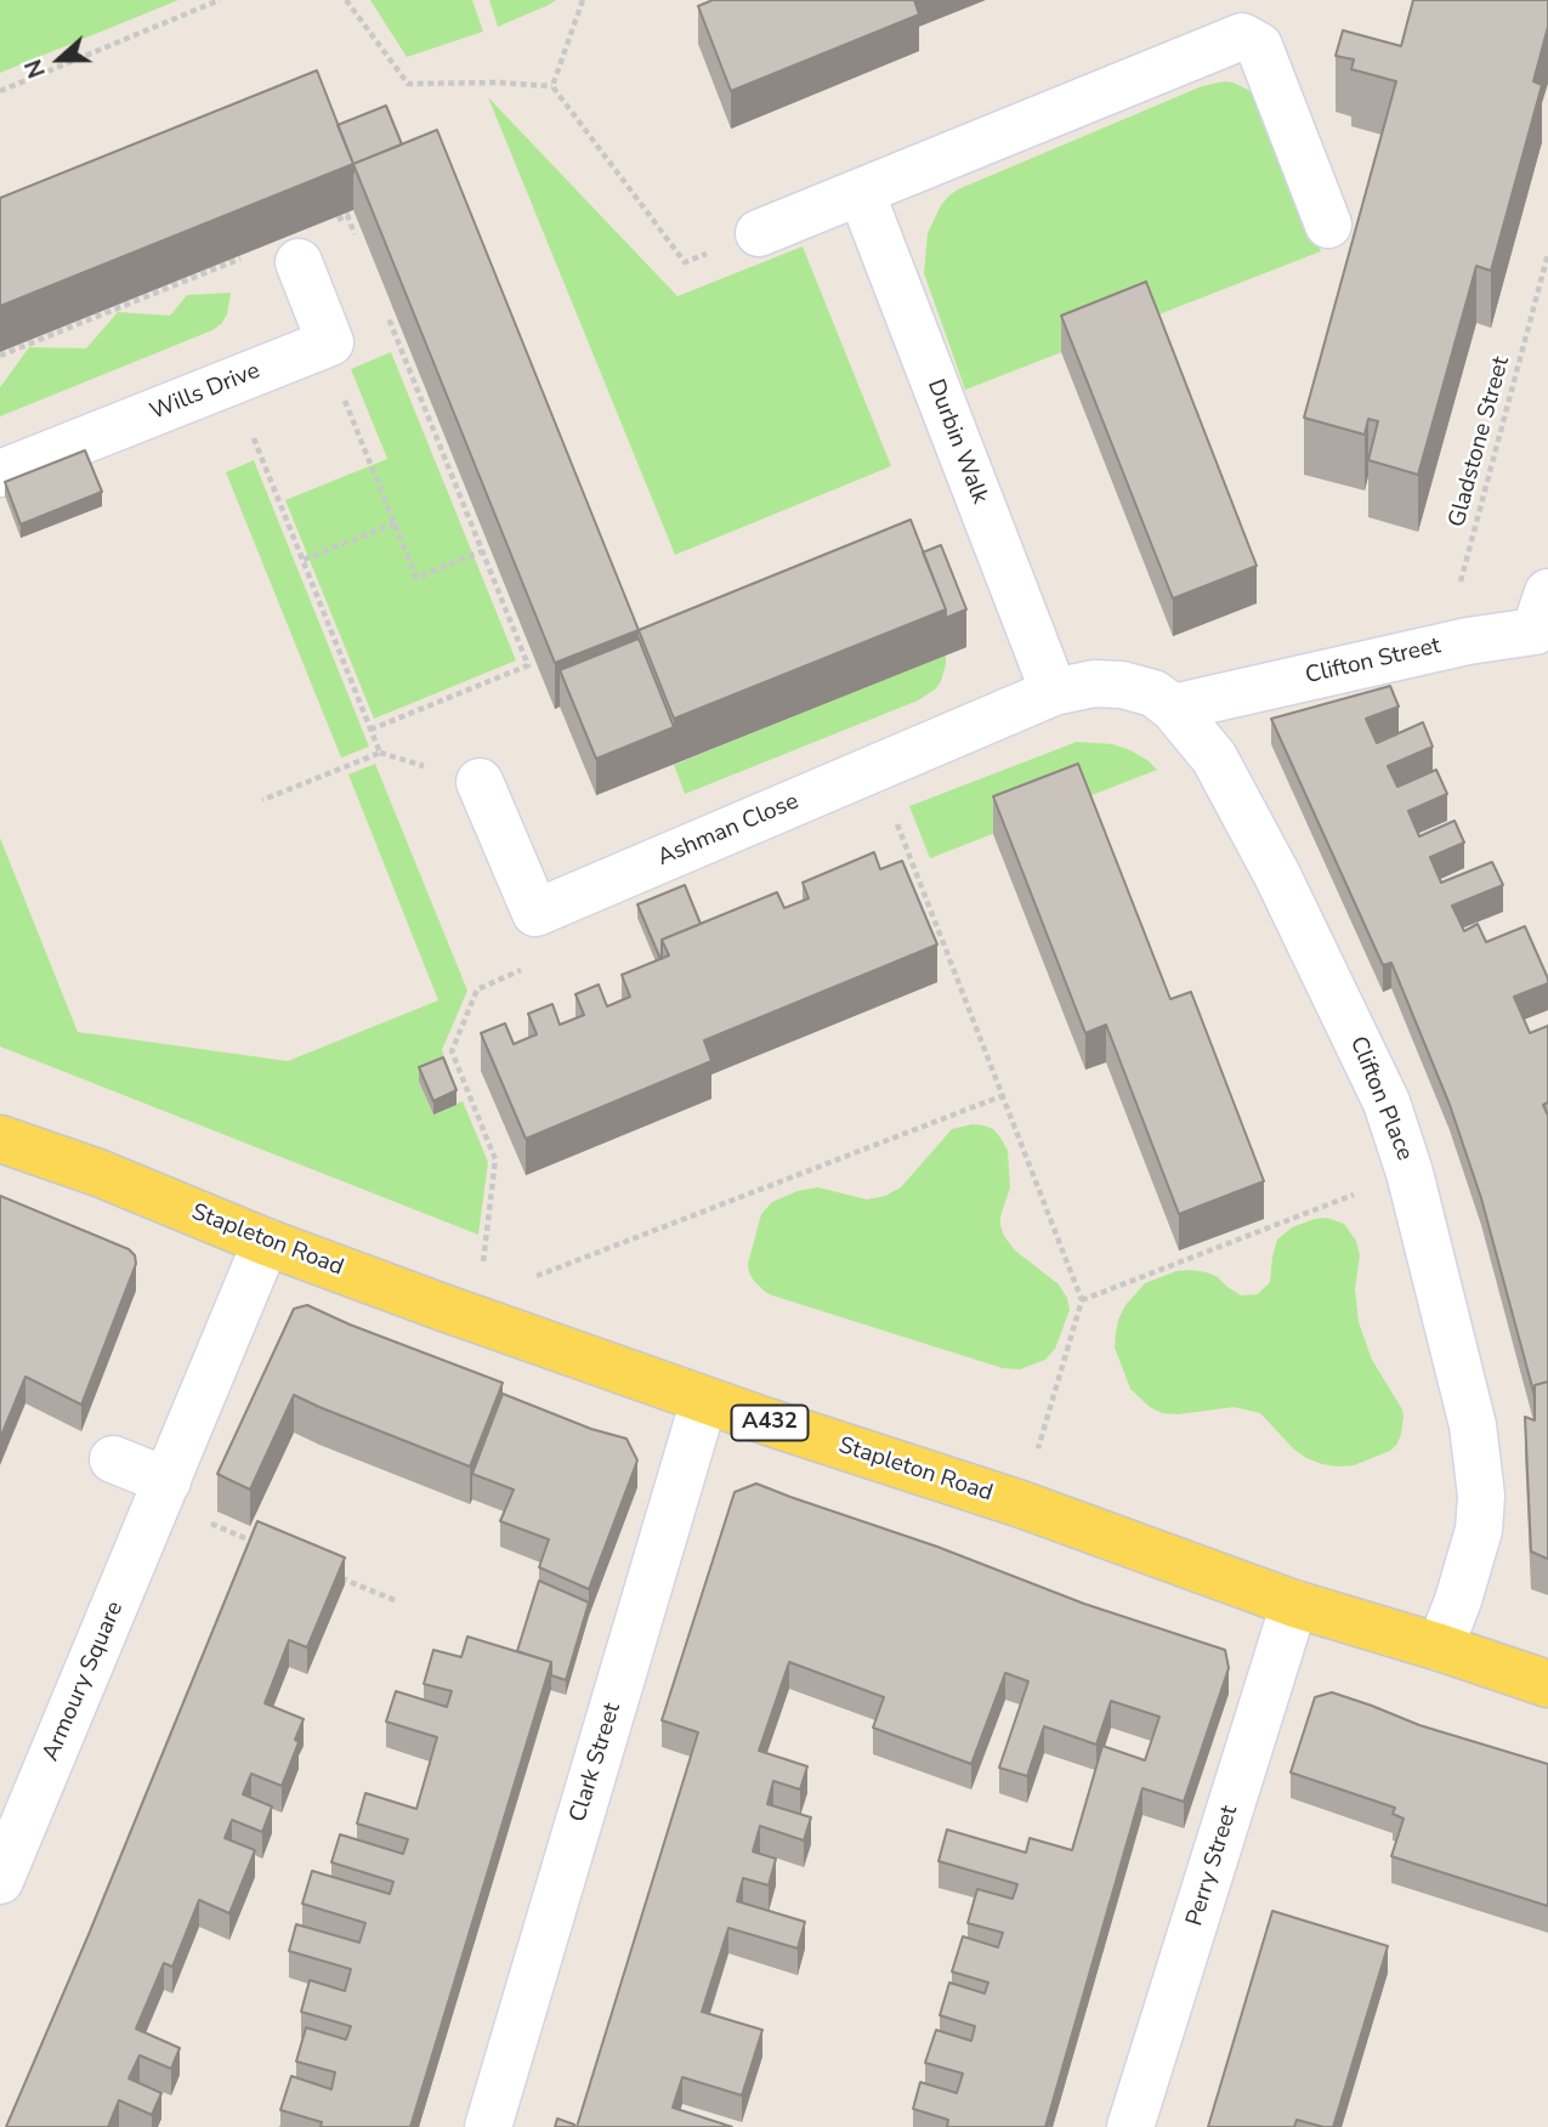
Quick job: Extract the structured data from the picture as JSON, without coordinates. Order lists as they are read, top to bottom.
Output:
{
  "streets": {
    "main road": ["Stapleton Road", "A432"],
    "street": [
      "Wills Drive",
      "Durbin Walk",
      "Clifton Street",
      "Ashman Close",
      "Clifton Place",
      "Armoury Square",
      "Clark Street",
      "Perry Street"
    ],
    "path": ["Gladstone Street"]
  },
  "crossings": [
    ["Durbin Walk", "Ashman Close"],
    ["Durbin Walk", "Clifton Place"],
    ["Gladstone Street", "Clifton Street"],
    ["Clifton Street", "Clifton Place"],
    ["Ashman Close", "Clifton Place"],
    ["Clifton Place", "Stapleton Road"],
    ["Stapleton Road", "Armoury Square"],
    ["Stapleton Road", "Clark Street"],
    ["Stapleton Road", "Perry Street"]
  ],
  "north": "left"
}
